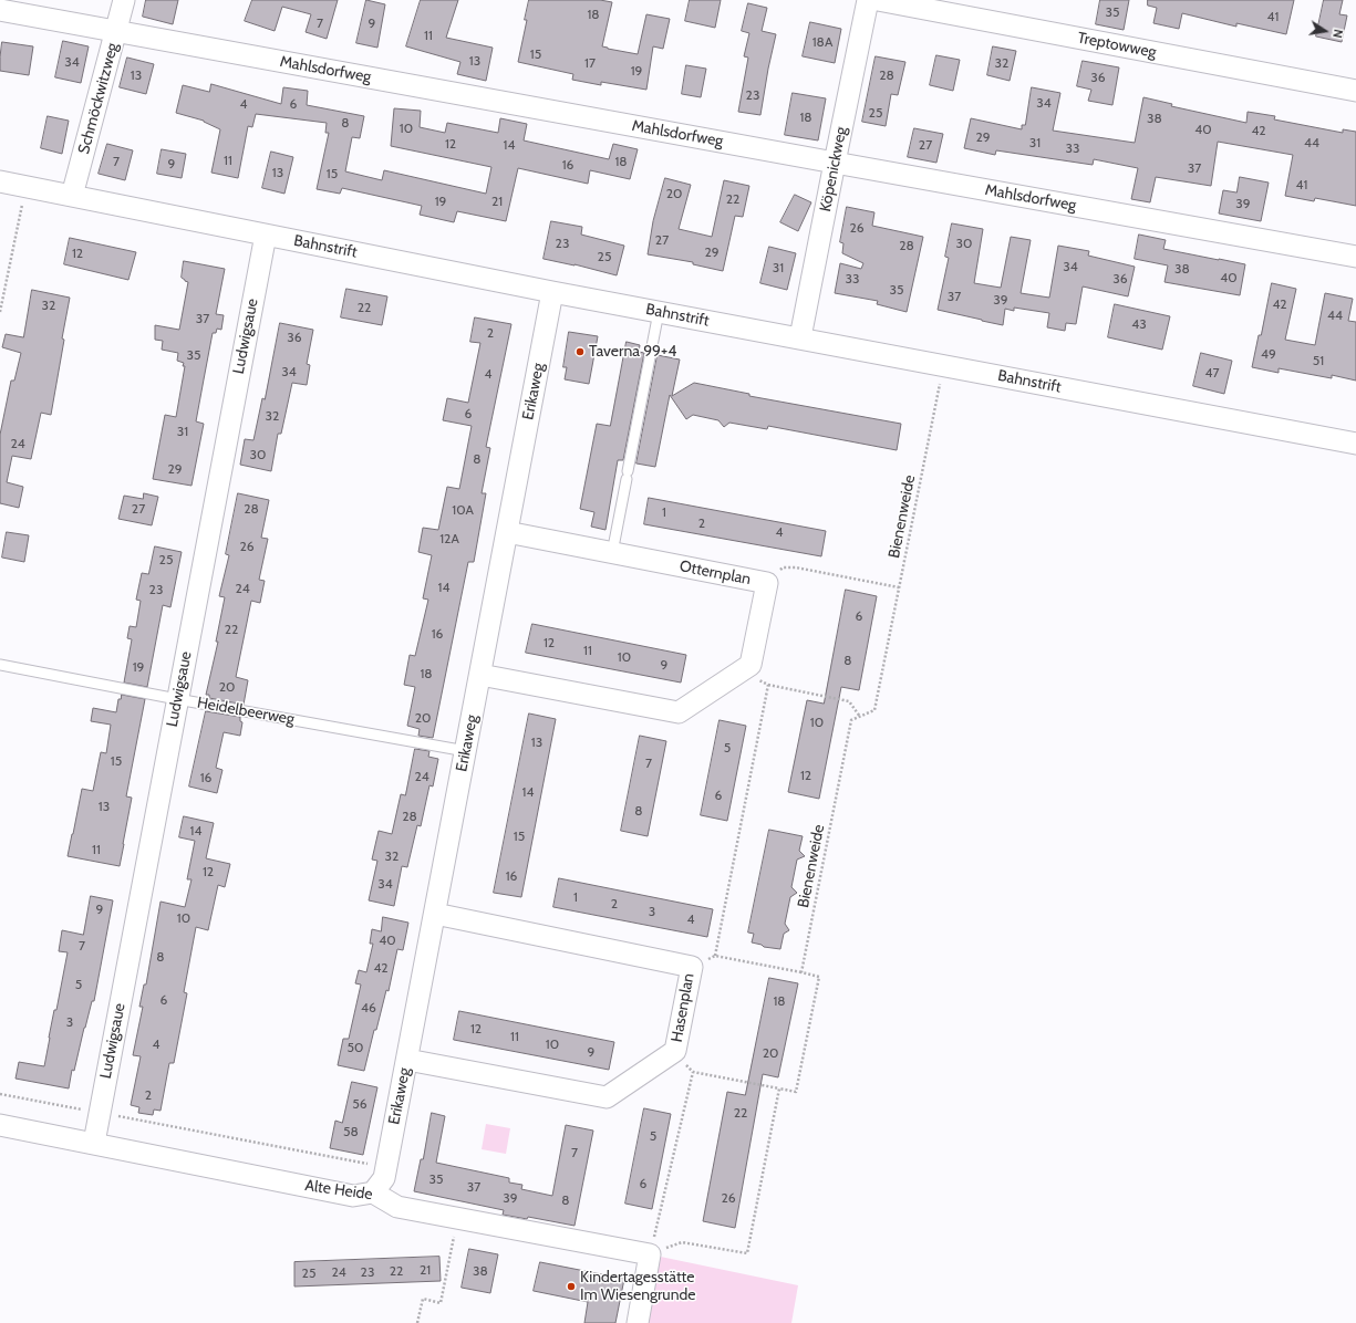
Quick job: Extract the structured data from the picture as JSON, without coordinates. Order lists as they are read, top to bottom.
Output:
{
  "streets": {
    "street": [
      "Treptowweg",
      "Mahlsdorfweg",
      "Schmöckwitzweg",
      "Köpenickweg",
      "Bahnstrift",
      "Ludwigsaue",
      "Erikaweg",
      "Otternplan",
      "Hasenplan",
      "Alte Heide"
    ],
    "lane": ["Heidelbeerweg"],
    "path": ["Bienenweide"]
  },
  "crossings": [
    ["Mahlsdorfweg", "Schmöckwitzweg"],
    ["Mahlsdorfweg", "Köpenickweg"],
    ["Schmöckwitzweg", "Bahnstrift"],
    ["Köpenickweg", "Bahnstrift"],
    ["Bahnstrift", "Ludwigsaue"],
    ["Bahnstrift", "Erikaweg"],
    ["Bahnstrift", "Bienenweide"],
    ["Ludwigsaue", "Heidelbeerweg"],
    ["Ludwigsaue", "Alte Heide"],
    ["Erikaweg", "Otternplan"],
    ["Erikaweg", "Heidelbeerweg"],
    ["Erikaweg", "Hasenplan"],
    ["Erikaweg", "Alte Heide"]
  ],
  "places": ["Taverna 99+4", "Kindertagesstätte Im Wiesengrunde"],
  "house_numbers": [
    "35",
    "18",
    "41",
    "7",
    "9",
    "11",
    "18A",
    "15",
    "13",
    "34",
    "17",
    "32",
    "19",
    "13",
    "28",
    "36",
    "23",
    "34",
    "4",
    "6",
    "25",
    "18",
    "38",
    "8",
    "10",
    "40",
    "42",
    "29",
    "31",
    "44",
    "12",
    "14",
    "27",
    "33",
    "11",
    "7",
    "18",
    "9",
    "16",
    "37",
    "13",
    "15",
    "41",
    "20",
    "22",
    "19",
    "21",
    "39",
    "26",
    "27",
    "23",
    "30",
    "28",
    "29",
    "12",
    "25",
    "34",
    "31",
    "38",
    "40",
    "33",
    "36",
    "35",
    "37",
    "39",
    "42",
    "32",
    "22",
    "44",
    "37",
    "43",
    "2",
    "36",
    "49",
    "35",
    "51",
    "34",
    "47",
    "4",
    "6",
    "32",
    "31",
    "24",
    "30",
    "8",
    "29",
    "27",
    "28",
    "10A",
    "1",
    "2",
    "4",
    "12A",
    "26",
    "25",
    "14",
    "24",
    "23",
    "6",
    "22",
    "16",
    "12",
    "11",
    "10",
    "8",
    "9",
    "19",
    "18",
    "20",
    "20",
    "10",
    "13",
    "5",
    "15",
    "7",
    "12",
    "24",
    "16",
    "14",
    "6",
    "13",
    "8",
    "28",
    "14",
    "15",
    "11",
    "32",
    "12",
    "16",
    "34",
    "1",
    "2",
    "9",
    "3",
    "10",
    "4",
    "40",
    "7",
    "8",
    "42",
    "5",
    "6",
    "18",
    "46",
    "3",
    "12",
    "11",
    "4",
    "10",
    "50",
    "9",
    "20",
    "2",
    "56",
    "22",
    "58",
    "5",
    "7",
    "35",
    "6",
    "37",
    "39",
    "26",
    "8",
    "21",
    "22",
    "38",
    "24",
    "23",
    "25"
  ],
  "north": "right"
}
